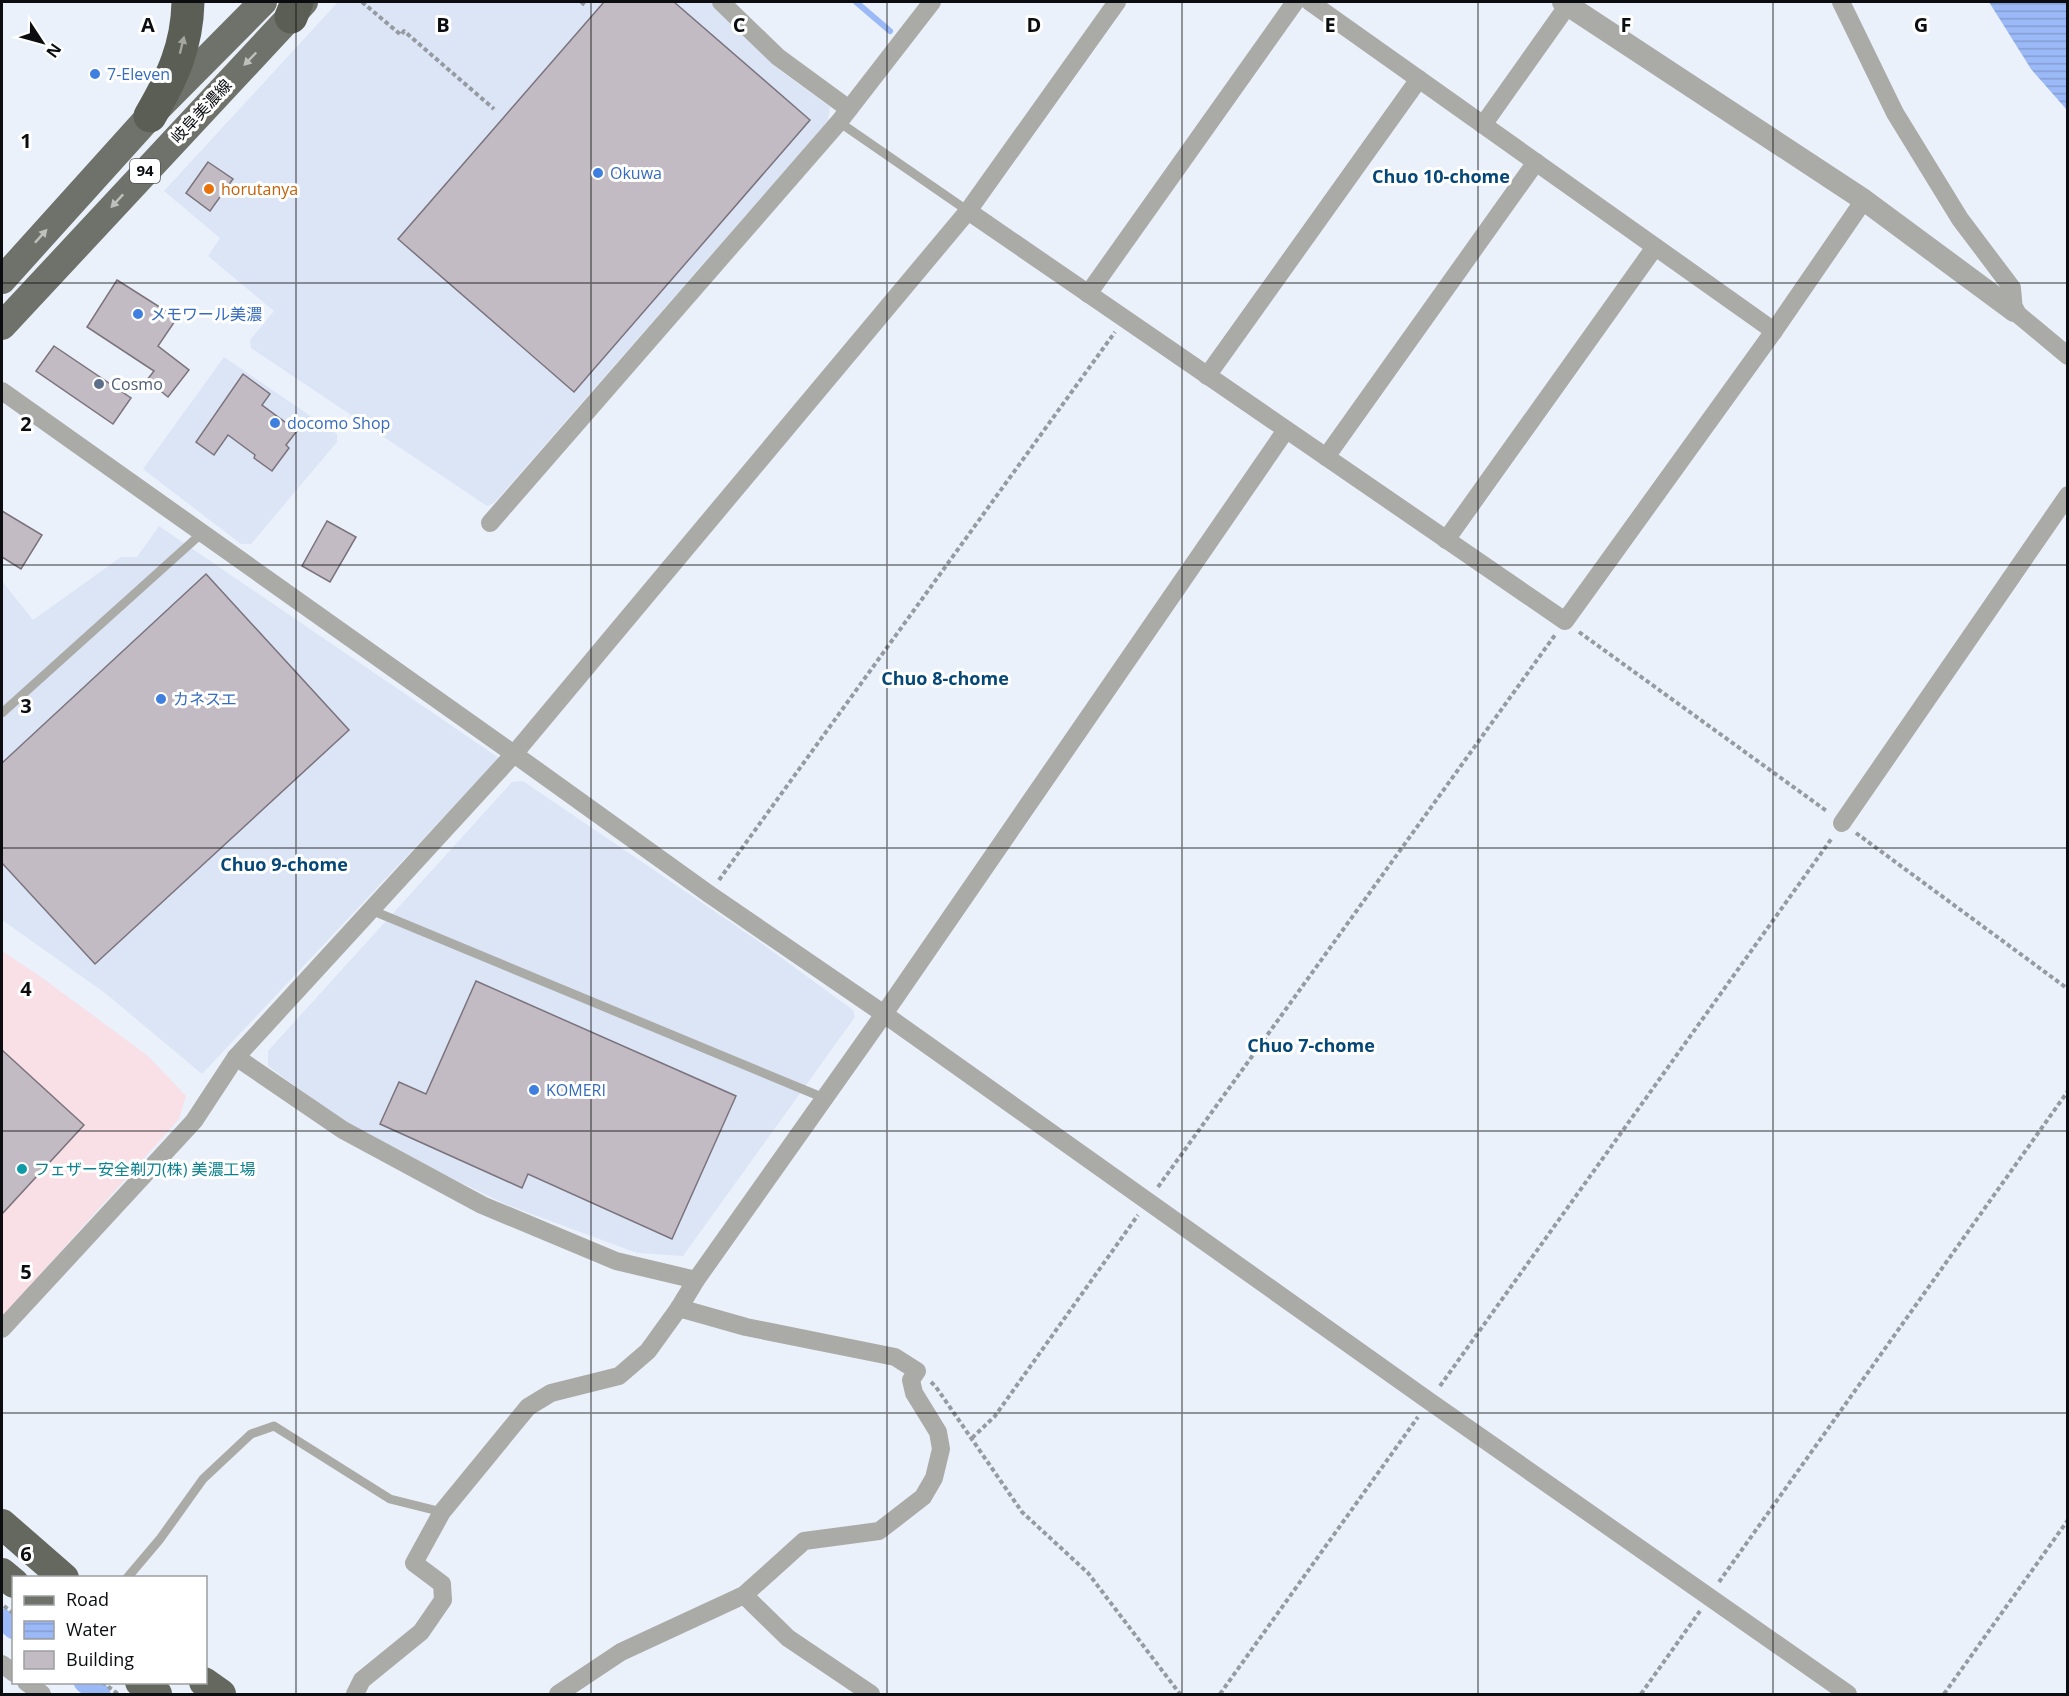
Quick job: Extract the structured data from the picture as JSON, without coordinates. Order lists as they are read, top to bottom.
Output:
{
  "streets": {
    "main road": ["岐阜美濃線", "94"]
  },
  "districts": [
    "Chuo 10-chome",
    "Chuo 8-chome",
    "Chuo 9-chome",
    "Chuo 7-chome"
  ],
  "places": [
    "7-Eleven",
    "Okuwa",
    "horutanya",
    "メモワール美濃",
    "Cosmo",
    "docomo Shop",
    "カネスエ",
    "KOMERI",
    "フェザー安全剃刀(株) 美濃工場"
  ],
  "legend": ["Road", "Water", "Building"],
  "north": "bottom right",
  "grid": {
    "columns": [
      "A",
      "B",
      "C",
      "D",
      "E",
      "F",
      "G"
    ],
    "rows": [
      "1",
      "2",
      "3",
      "4",
      "5",
      "6"
    ]
  }
}
